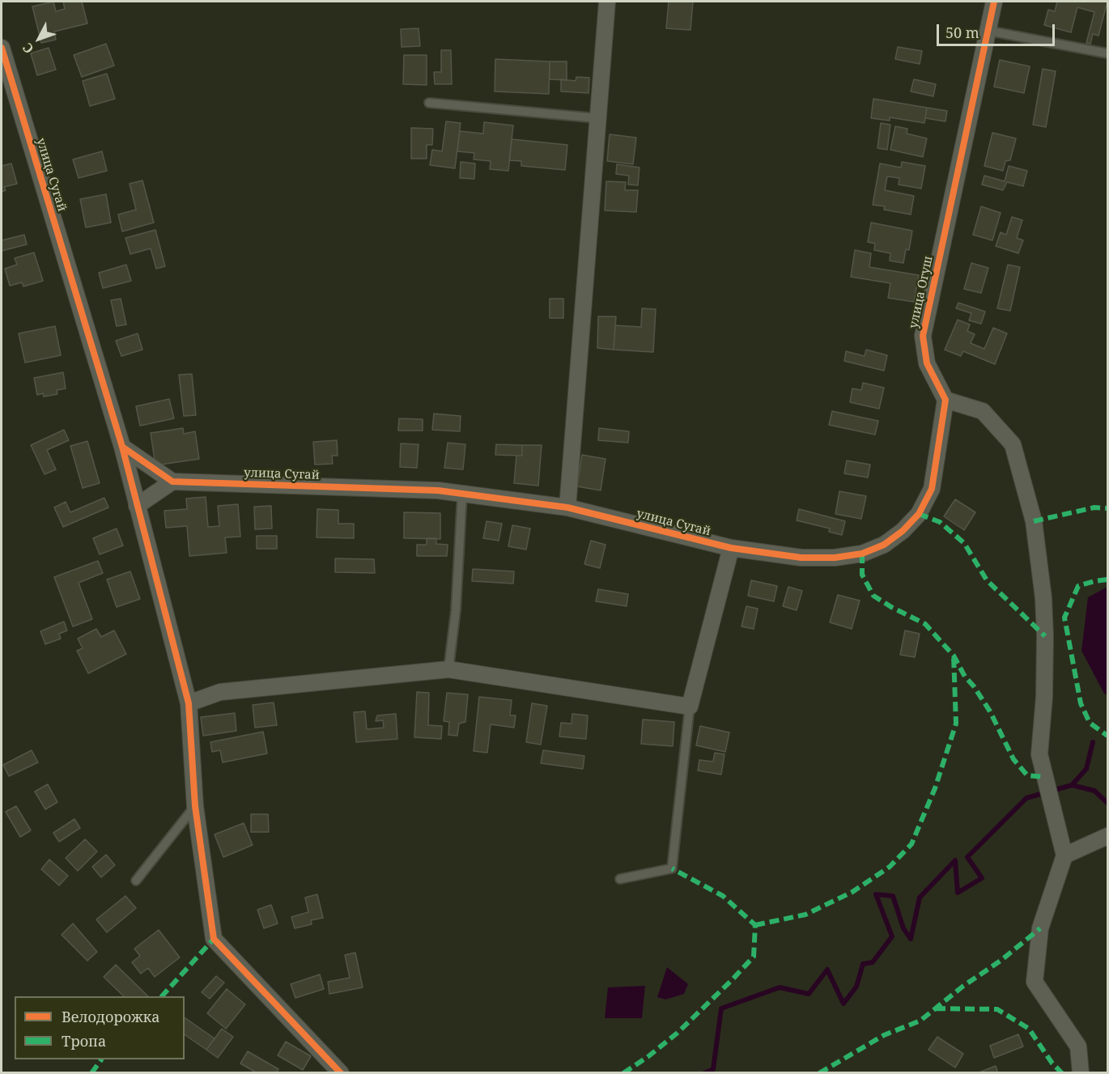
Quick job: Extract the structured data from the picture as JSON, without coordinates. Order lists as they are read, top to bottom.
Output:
{
  "streets": {
    "street": ["улица Сугай", "улица Огуш"]
  },
  "crossings": [
    ["улица Сугай", "улица Огуш"]
  ],
  "legend": ["Велодорожка", "Тропа"],
  "scale_bar": "50 m",
  "north": "bottom left"
}
